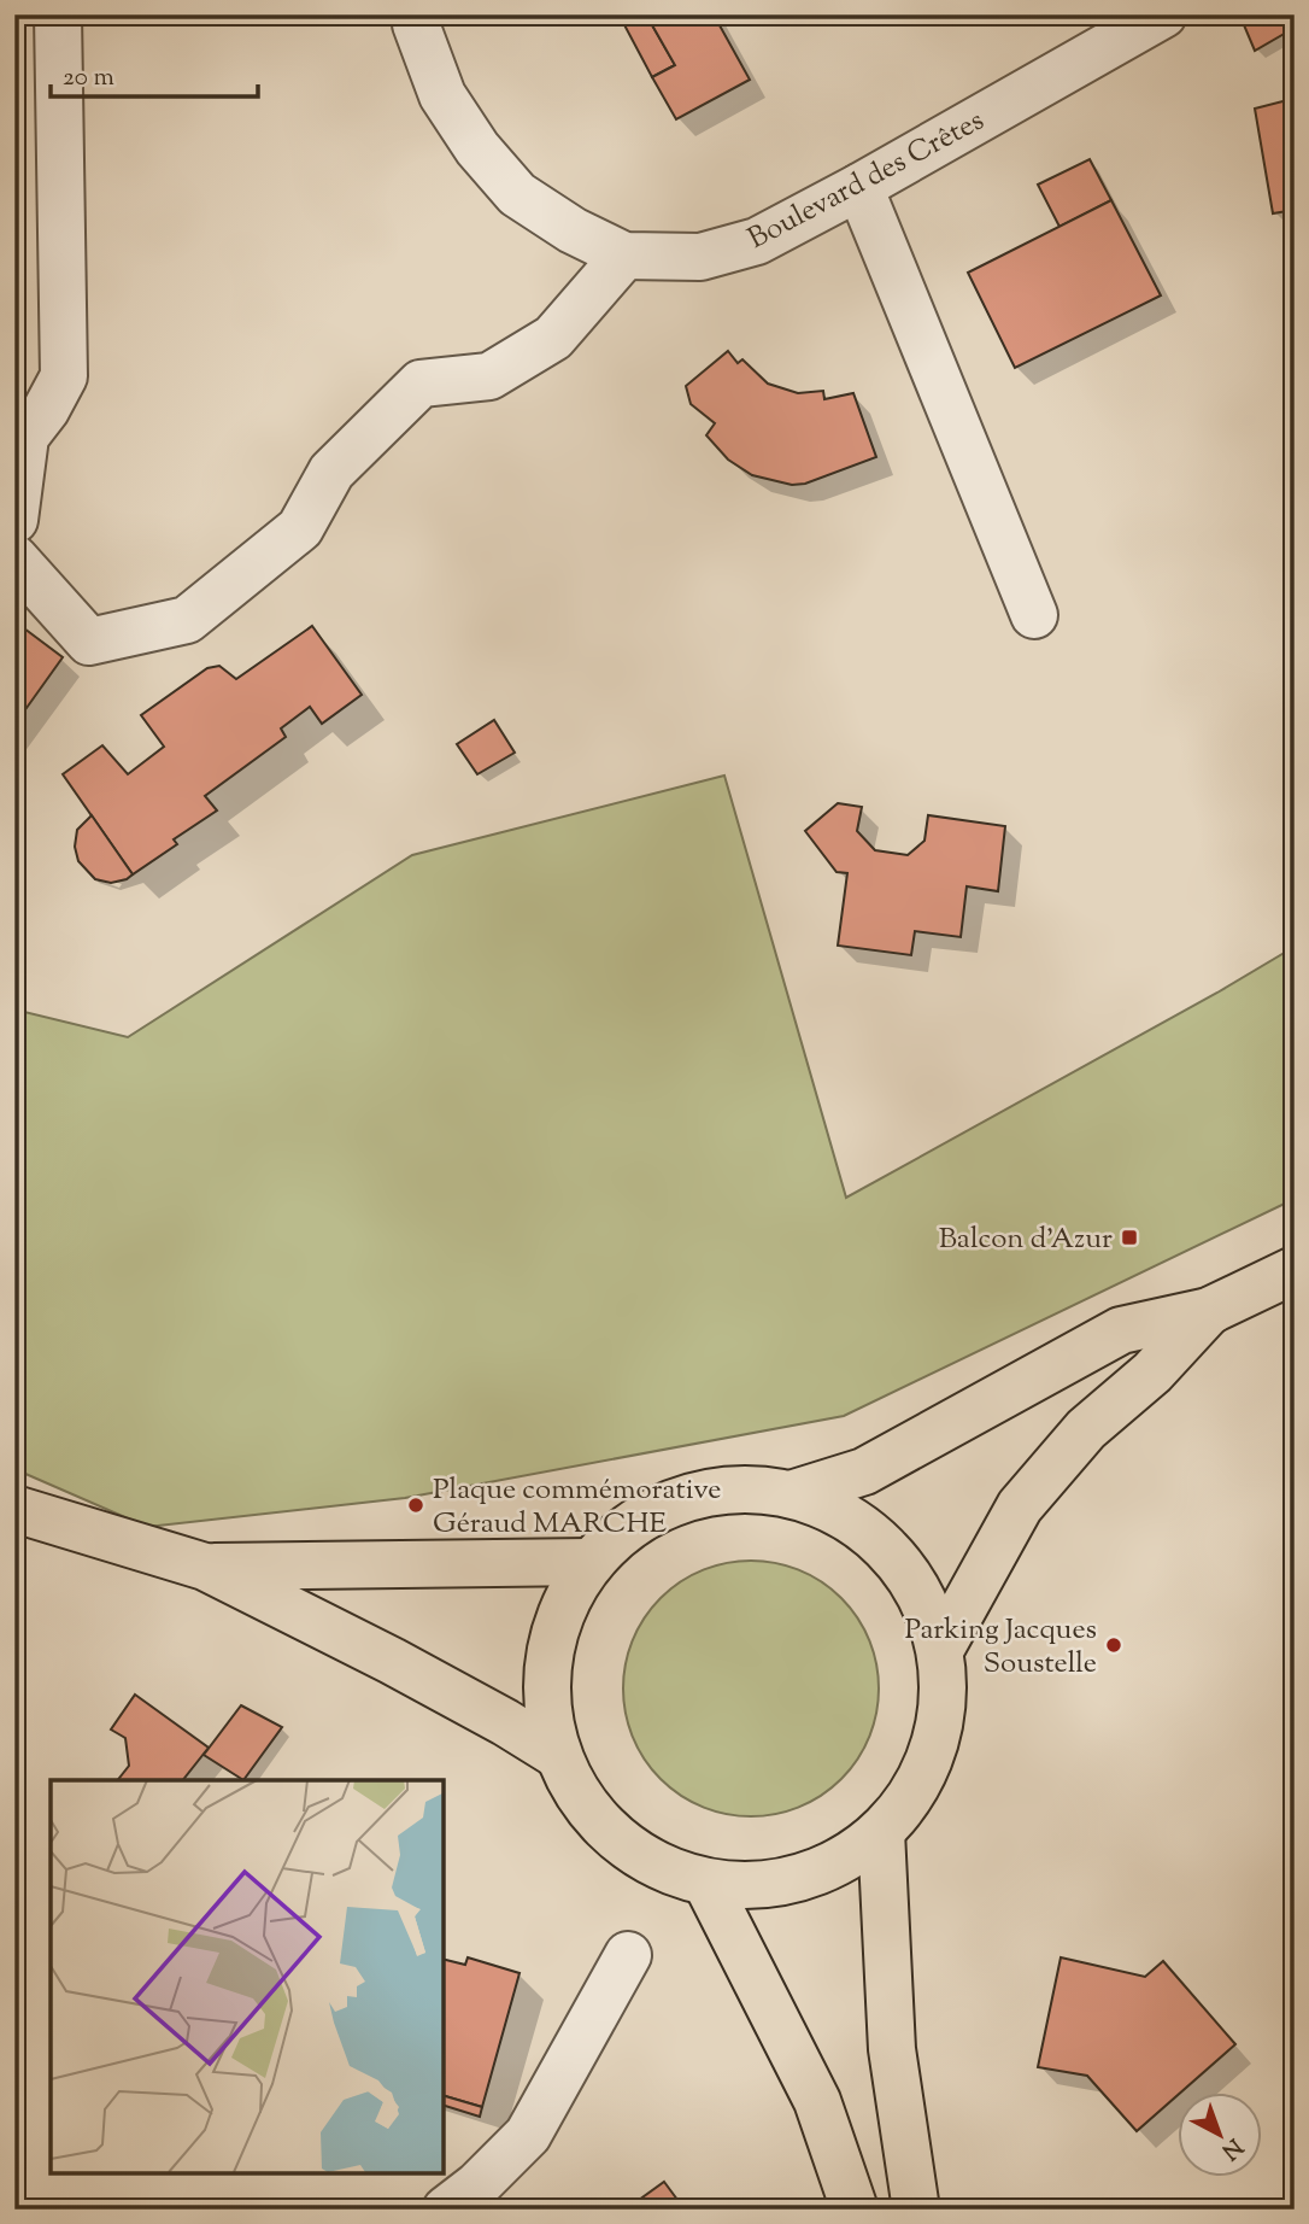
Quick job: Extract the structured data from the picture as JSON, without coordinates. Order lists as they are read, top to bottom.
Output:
{
  "streets": {
    "street": ["Boulevard des Crêtes"]
  },
  "places": {
    "transit": ["Balcon d'Azur"],
    "other": ["Plaque commémorative Géraud MARCHE", "Parking Jacques Soustelle"]
  },
  "scale_bar": "20 m",
  "north": "bottom right"
}
